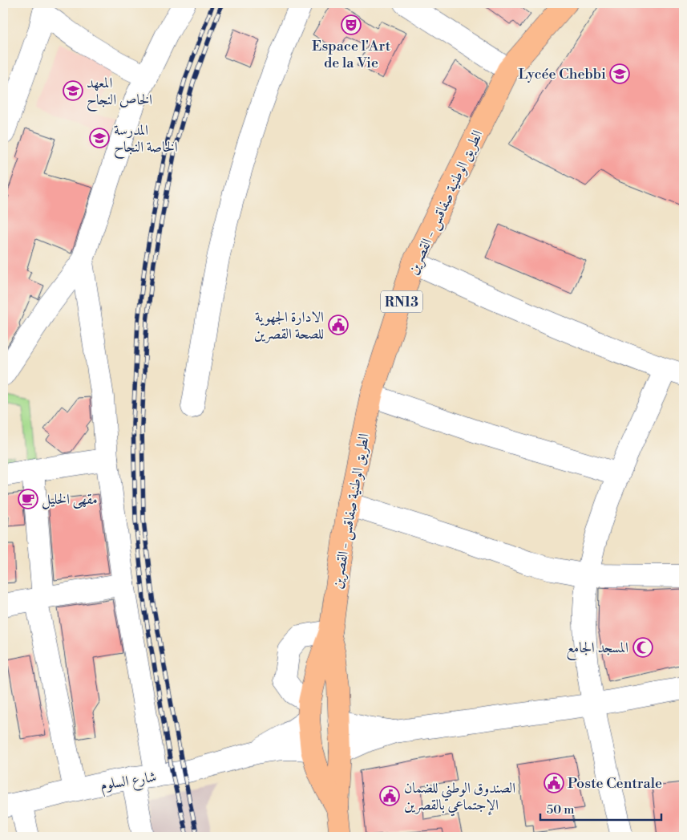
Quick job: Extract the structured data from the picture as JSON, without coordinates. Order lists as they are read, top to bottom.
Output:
{
  "streets": {
    "main road": ["الطريق الوطنية صفاقس - القصرين", "RN13"],
    "street": ["شارع السلوم"]
  },
  "crossings": [
    ["الطريق الوطنية صفاقس - القصرين", "شارع السلوم"]
  ],
  "places": {
    "theatre": ["Espace l'Art de la Vie"],
    "school or university": ["Lycée Chebbi", "المعهد الخاص النجاح", "المدرسة الخاصة النجاح"],
    "public building": ["الادارة الجهوية للصحة القصرين", "Poste Centrale", "الصندوق الوطني للضمان الإجتماعي بالقصرين"],
    "cafe": ["مقهى الخليل"],
    "mosque": ["المسجد الجامع"]
  },
  "scale_bar": "50 m"
}
